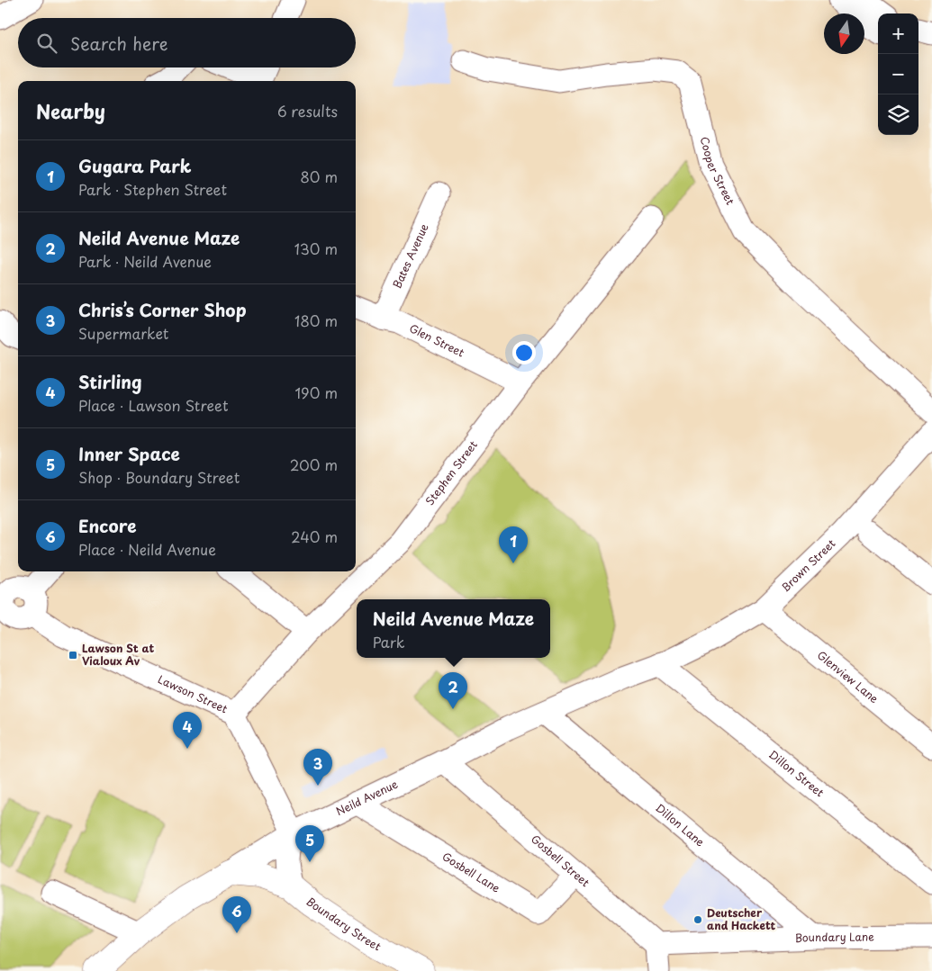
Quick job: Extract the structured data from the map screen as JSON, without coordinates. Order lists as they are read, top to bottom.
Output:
{
  "streets": {
    "main road": ["Neild Avenue", "Boundary Street"],
    "street": [
      "Cooper Street",
      "Bates Avenue",
      "Glen Street",
      "Stephen Street",
      "Brown Street",
      "Glenview Lane",
      "Lawson Street",
      "Dillon Street",
      "Dillon Lane",
      "Gosbell Street",
      "Gosbell Lane",
      "Boundary Lane"
    ]
  },
  "crossings": [
    ["Bates Avenue", "Glen Street"],
    ["Glen Street", "Stephen Street"],
    ["Stephen Street", "Lawson Street"],
    ["Brown Street", "Glenview Lane"],
    ["Brown Street", "Dillon Street"],
    ["Brown Street", "Neild Avenue"],
    ["Lawson Street", "Neild Avenue"],
    ["Dillon Street", "Neild Avenue"],
    ["Neild Avenue", "Dillon Lane"],
    ["Neild Avenue", "Gosbell Street"],
    ["Neild Avenue", "Gosbell Lane"],
    ["Neild Avenue", "Boundary Street"],
    ["Dillon Lane", "Boundary Lane"],
    ["Gosbell Street", "Gosbell Lane"],
    ["Gosbell Street", "Boundary Lane"]
  ],
  "places": {
    "transit": ["Lawson St at Vialoux Av"],
    "other": ["Deutscher and Hackett"]
  },
  "north": "bottom",
  "page": {
    "map_buttons": ["+", "−"],
    "search": "Search here",
    "heading": ["Nearby", "6 results"],
    "list": [
      {
        "mark": "1",
        "name": "Gugara Park",
        "note": "Park · Stephen Street",
        "value": "80 m"
      },
      {
        "mark": "2",
        "name": "Neild Avenue Maze",
        "note": "Park · Neild Avenue",
        "value": "130 m"
      },
      {
        "mark": "3",
        "name": "Chris’s Corner Shop",
        "note": "Supermarket",
        "value": "180 m"
      },
      {
        "mark": "4",
        "name": "Stirling",
        "note": "Place · Lawson Street",
        "value": "190 m"
      },
      {
        "mark": "5",
        "name": "Inner Space",
        "note": "Shop · Boundary Street",
        "value": "200 m"
      },
      {
        "mark": "6",
        "name": "Encore",
        "note": "Place · Neild Avenue",
        "value": "240 m"
      }
    ],
    "pins": [
      "1",
      "2",
      "4",
      "3",
      "5",
      "6"
    ],
    "popup": ["Neild Avenue Maze", "Park"]
  }
}
